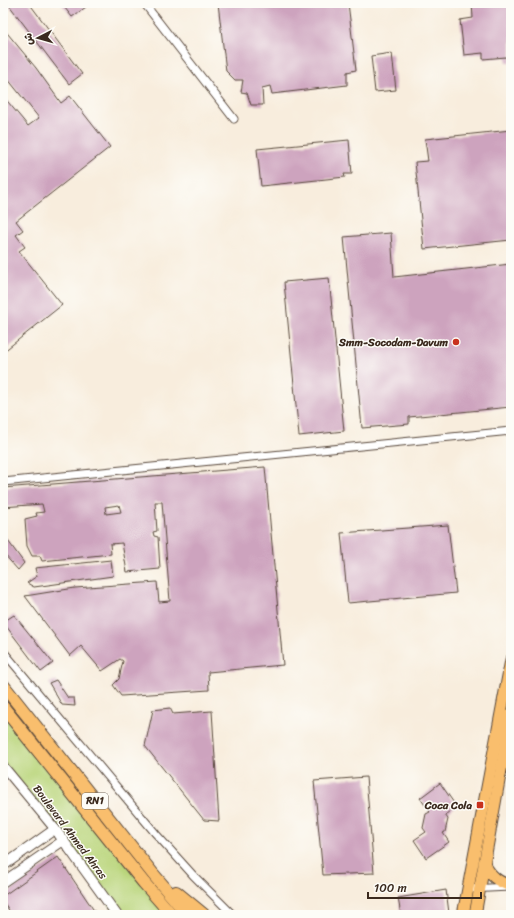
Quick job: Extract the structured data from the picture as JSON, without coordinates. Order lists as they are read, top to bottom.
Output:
{
  "streets": {
    "highway": ["RN1"],
    "street": ["Boulevard Ahmed Ahras"]
  },
  "places": {
    "other": ["Smm-Socodam-Davum"],
    "transit": ["Coca Cola"]
  },
  "scale_bar": "100 m",
  "north": "left"
}
